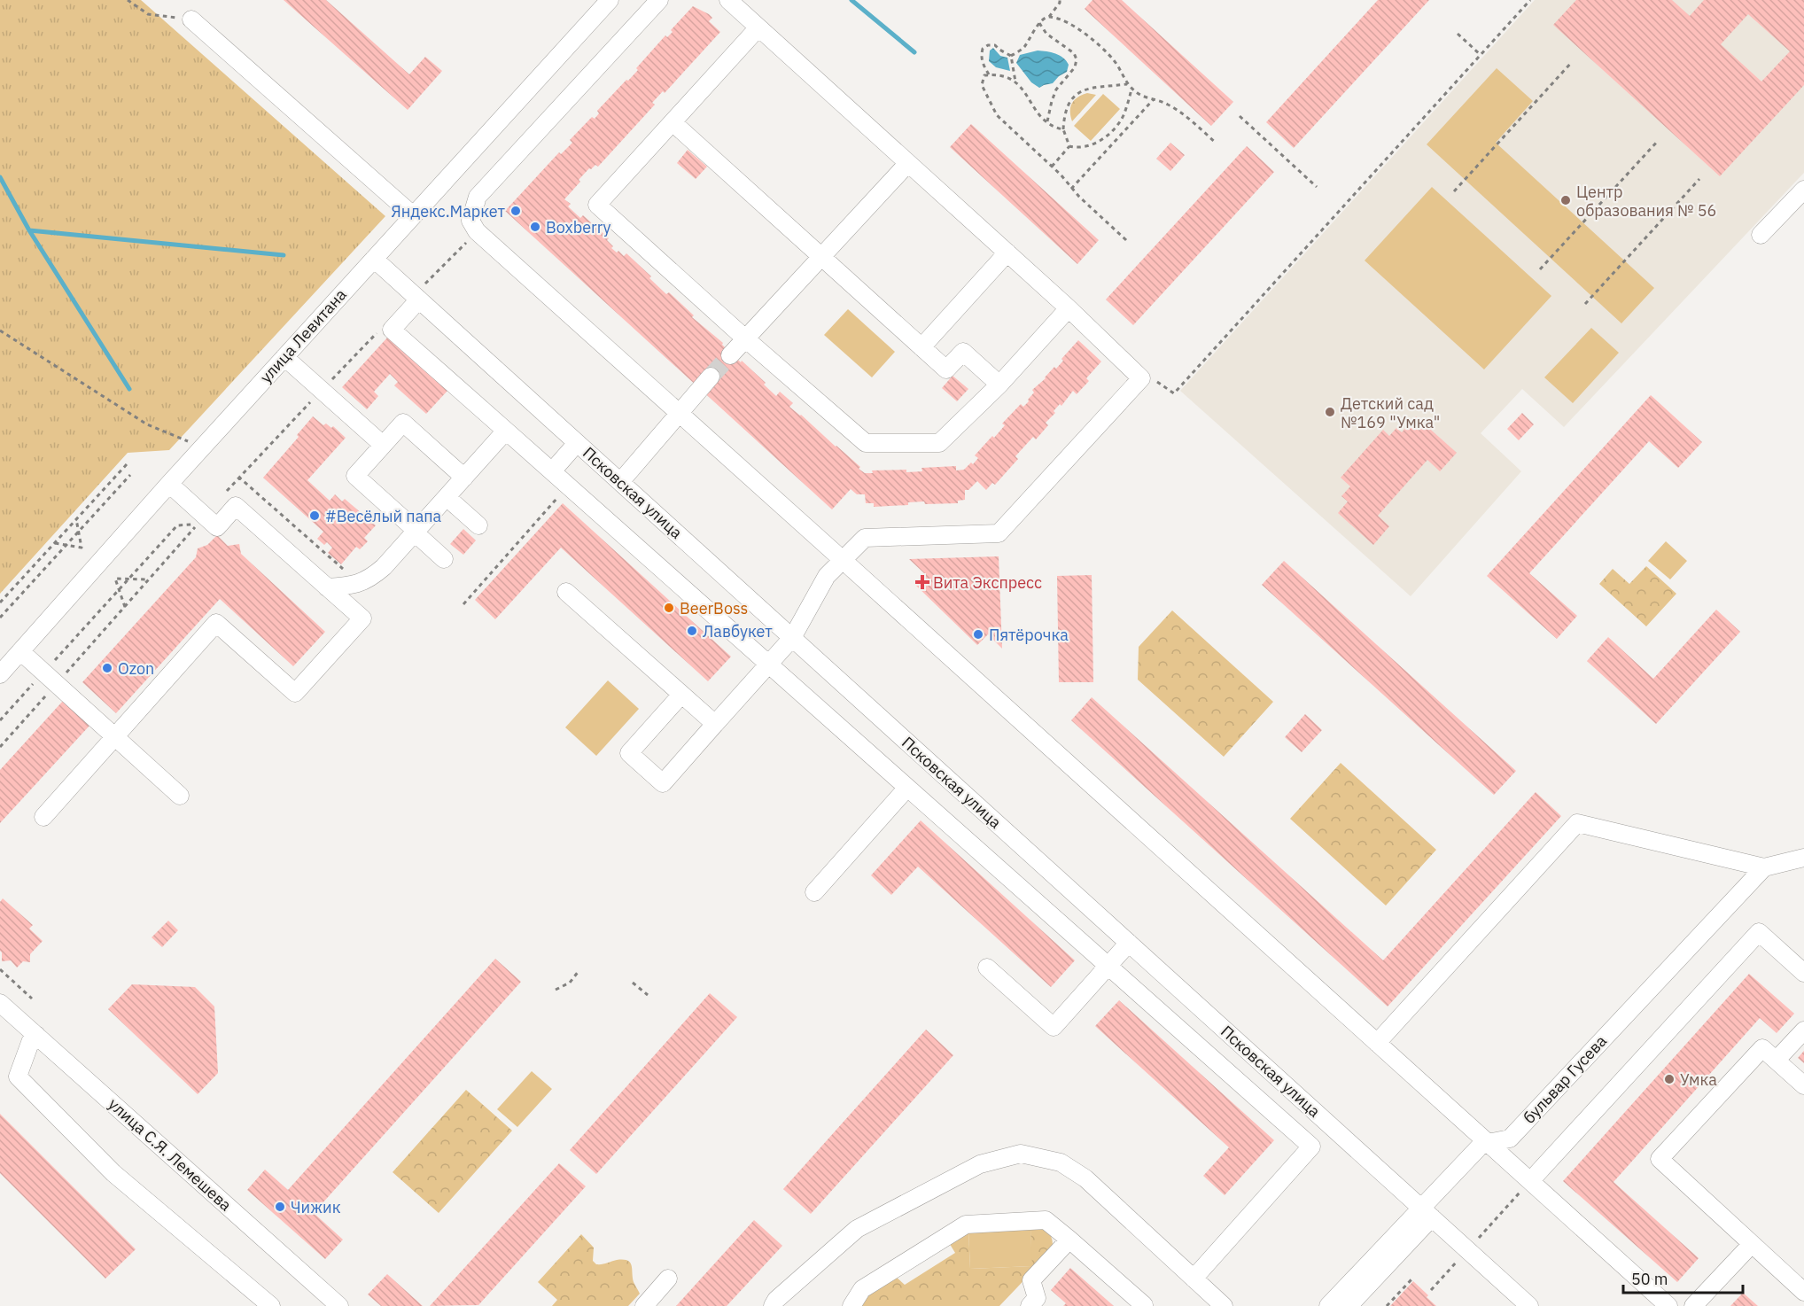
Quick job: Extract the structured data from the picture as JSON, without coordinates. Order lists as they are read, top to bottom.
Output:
{
  "streets": {
    "street": [
      "улица Левитана",
      "Псковская улица",
      "бульвар Гусева",
      "улица С.Я. Лемешева"
    ]
  },
  "crossings": [
    ["улица Левитана", "Псковская улица"],
    ["Псковская улица", "бульвар Гусева"]
  ],
  "places": {
    "other": [
      "Центр образования № 56",
      "Яндекс.Маркет",
      "Boxberry",
      "Детский сад №169 \"Умка\"",
      "#Весёлый папа",
      "BeerBoss",
      "Лавбукет",
      "Пятёрочка",
      "Ozon",
      "Умка",
      "Чижик"
    ],
    "health": ["Вита Экспресс"]
  },
  "scale_bar": "50 m"
}
